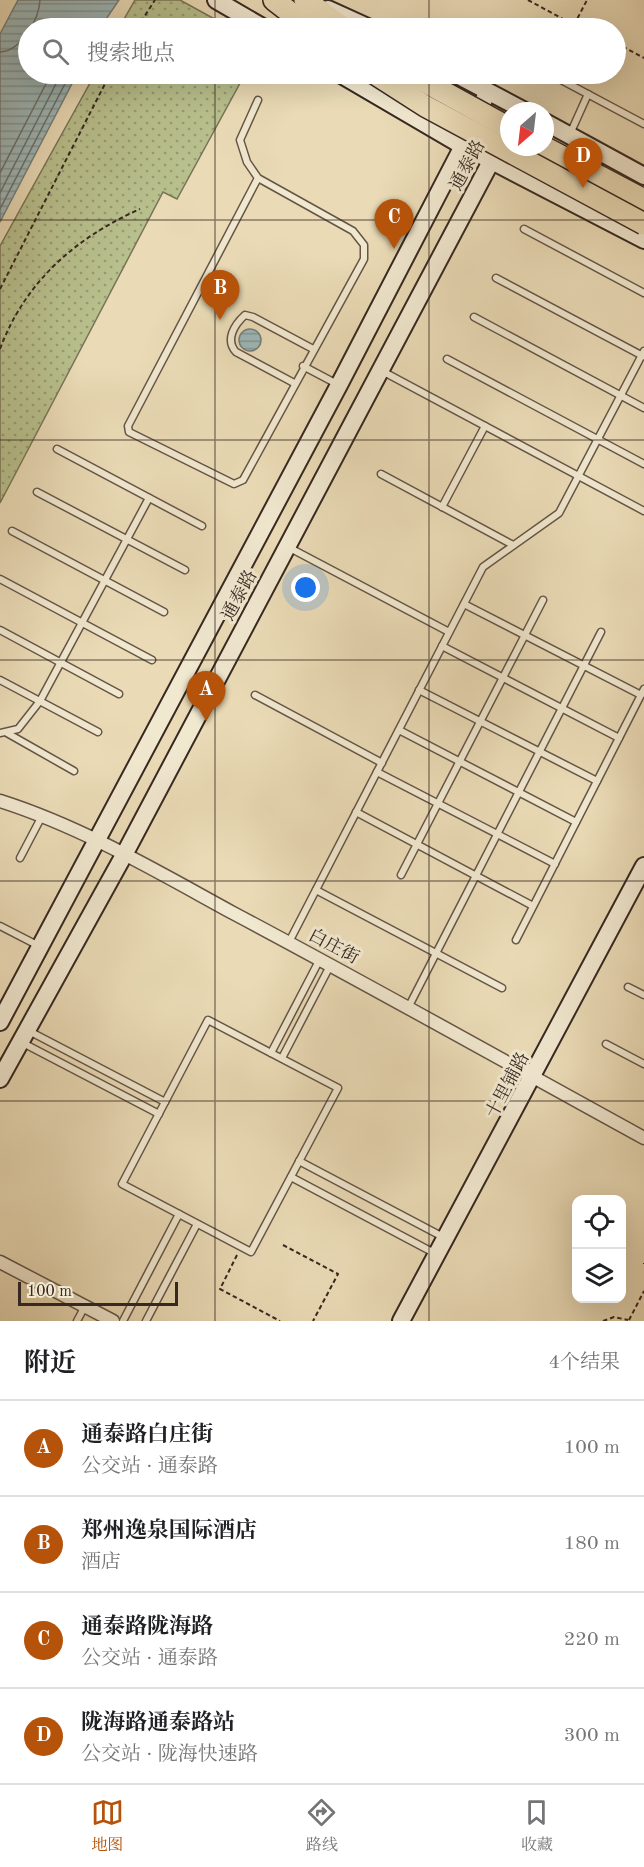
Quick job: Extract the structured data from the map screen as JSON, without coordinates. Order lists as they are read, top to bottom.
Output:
{
  "streets": {
    "street": ["通泰路", "白庄街", "十里铺路"]
  },
  "crossings": [
    ["通泰路", "白庄街"],
    ["白庄街", "十里铺路"]
  ],
  "scale_bar": "100 m",
  "north": "bottom left",
  "page": {
    "search": "搜索地点",
    "pins": [
      "D",
      "C",
      "B",
      "A"
    ],
    "scale": "100 m",
    "heading": ["附近", "4个结果"],
    "list": [
      {
        "mark": "A",
        "name": "通泰路白庄街",
        "note": "公交站 · 通泰路",
        "value": "100 m"
      },
      {
        "mark": "B",
        "name": "郑州逸泉国际酒店",
        "note": "酒店",
        "value": "180 m"
      },
      {
        "mark": "C",
        "name": "通泰路陇海路",
        "note": "公交站 · 通泰路",
        "value": "220 m"
      },
      {
        "mark": "D",
        "name": "陇海路通泰路站",
        "note": "公交站 · 陇海快速路",
        "value": "300 m"
      }
    ],
    "nav": ["地图", "路线", "收藏"]
  }
}
